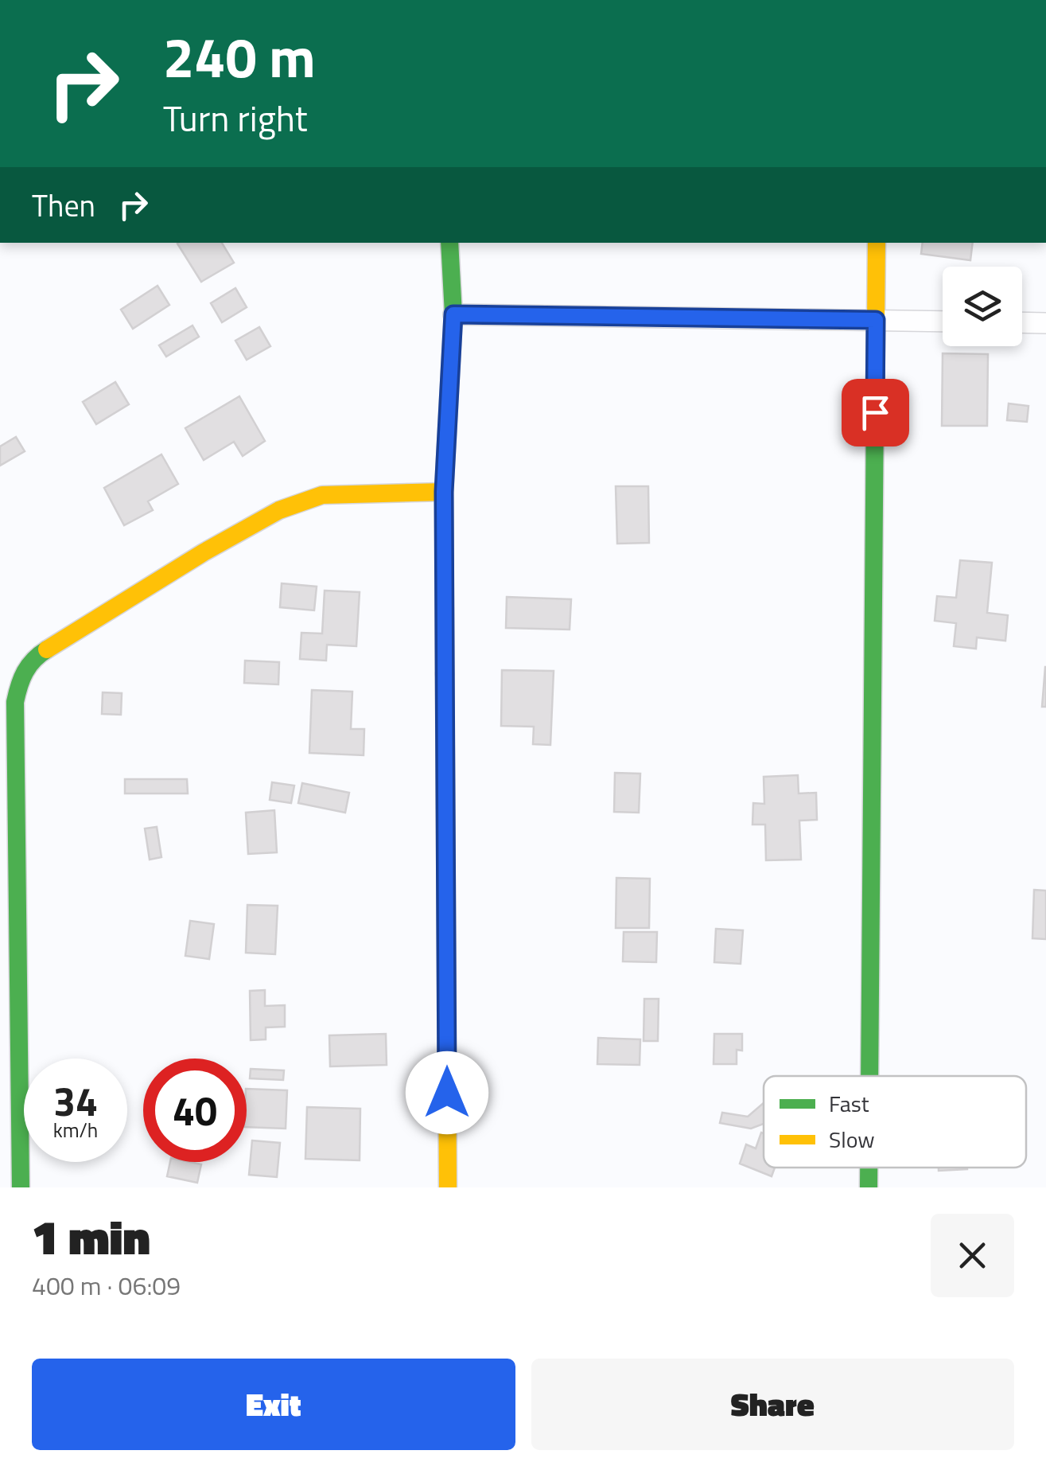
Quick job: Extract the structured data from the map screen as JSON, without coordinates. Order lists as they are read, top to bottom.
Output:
{
  "legend": ["Fast", "Slow"],
  "page": {
    "turn": ["240 m", "Turn right"],
    "then": "Then",
    "speed": "34 km/h",
    "limit": "40",
    "heading": ["1 min", "400 m · 06:09"],
    "buttons": ["Exit", "Share"]
  }
}
